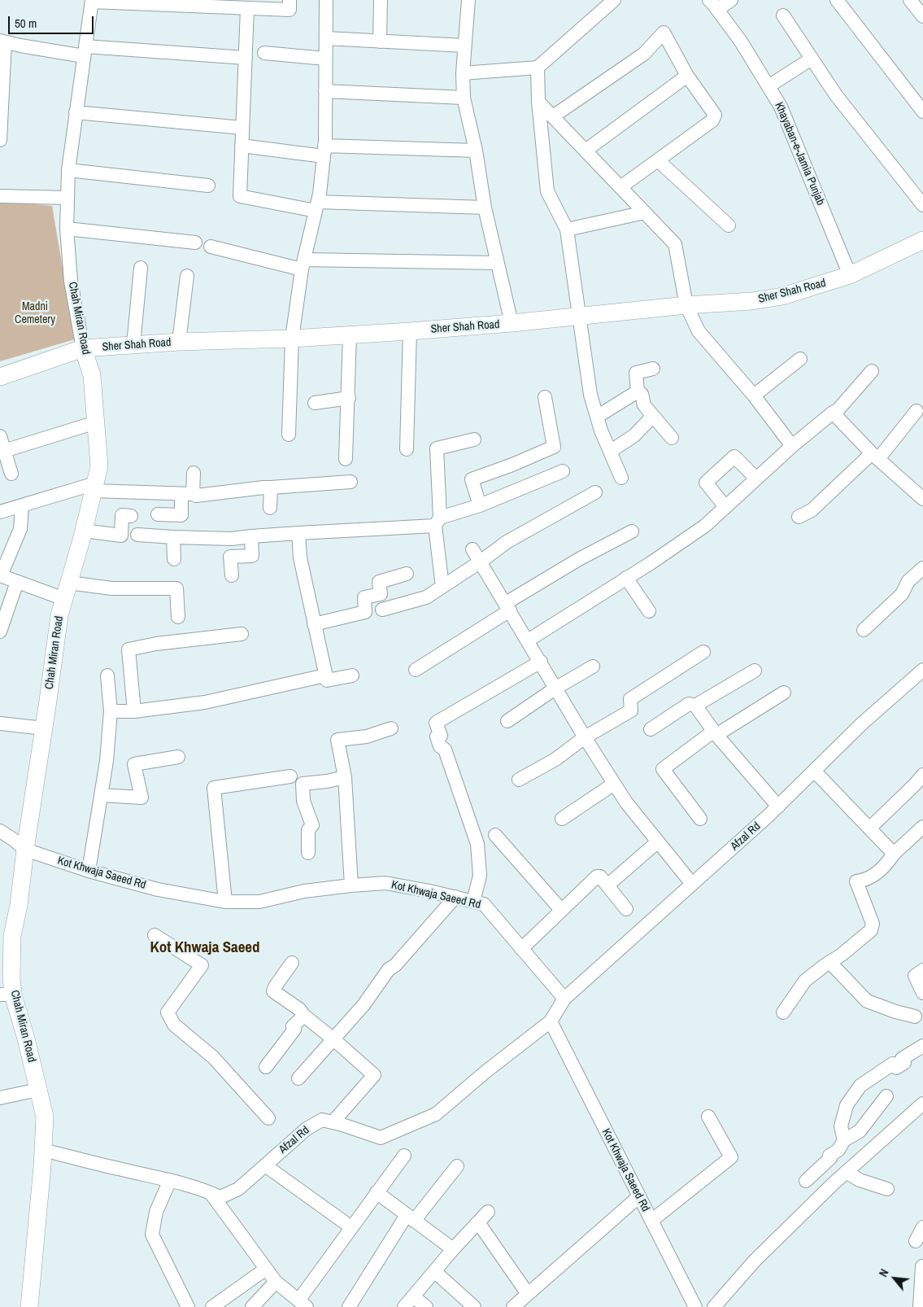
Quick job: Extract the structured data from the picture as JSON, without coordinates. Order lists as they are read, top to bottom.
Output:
{
  "streets": {
    "main road": ["Sher Shah Road", "Chah Miran Road"],
    "street": ["Khayaban-e-Jamia Punjab", "Afzal Rd", "Kot Khwaja Saeed Rd"]
  },
  "crossings": [
    ["Khayaban-e-Jamia Punjab", "Sher Shah Road"],
    ["Sher Shah Road", "Chah Miran Road"],
    ["Chah Miran Road", "Afzal Rd"],
    ["Chah Miran Road", "Kot Khwaja Saeed Rd"],
    ["Afzal Rd", "Kot Khwaja Saeed Rd"]
  ],
  "districts": ["Kot Khwaja Saeed"],
  "parks": ["Madni Cemetery"],
  "scale_bar": "50 m",
  "north": "top left"
}
